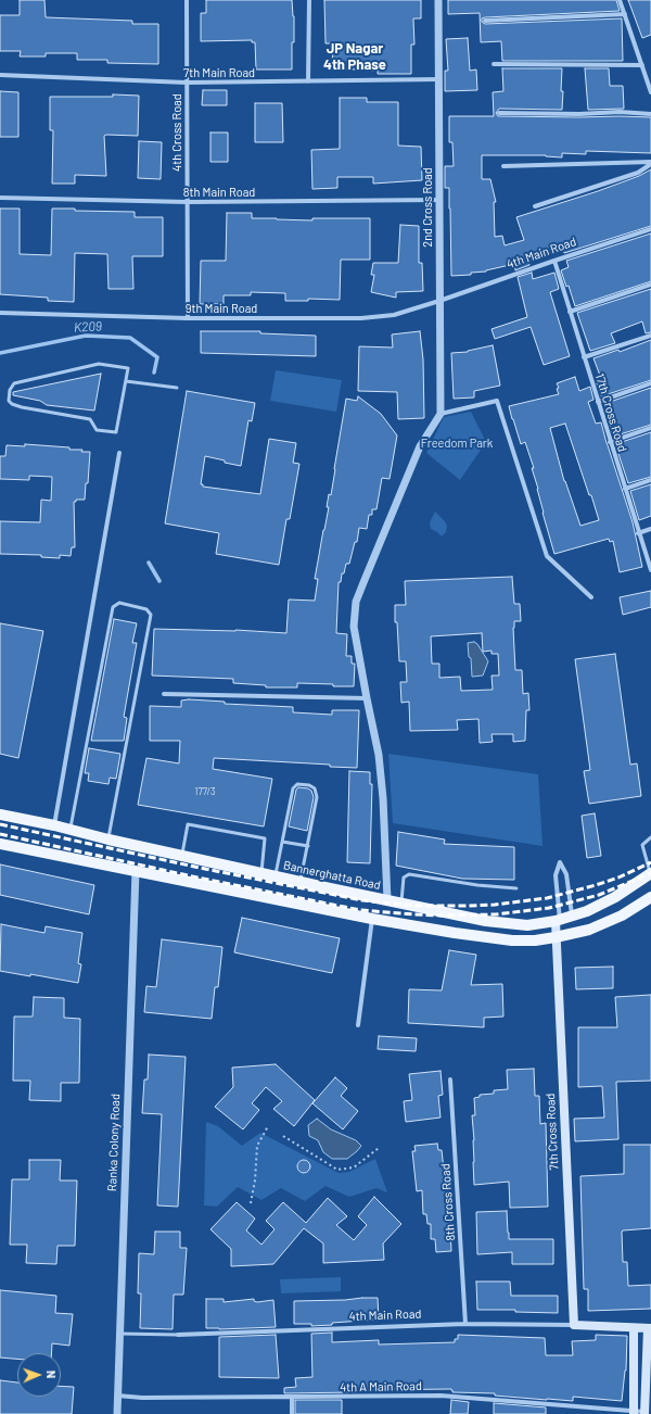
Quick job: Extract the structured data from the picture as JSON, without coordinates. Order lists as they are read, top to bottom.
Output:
{
  "streets": {
    "main road": ["4th Main Road", "Bannerghatta Road", "7th Cross Road"],
    "street": [
      "7th Main Road",
      "4th Cross Road",
      "8th Main Road",
      "2nd Cross Road",
      "9th Main Road",
      "17th Cross Road",
      "Ranka Colony Road",
      "8th Cross Road",
      "4th A Main Road"
    ]
  },
  "crossings": [
    ["7th Main Road", "4th Cross Road"],
    ["7th Main Road", "2nd Cross Road"],
    ["4th Cross Road", "8th Main Road"],
    ["4th Cross Road", "9th Main Road"],
    ["8th Main Road", "2nd Cross Road"],
    ["2nd Cross Road", "4th Main Road"],
    ["2nd Cross Road", "9th Main Road"],
    ["4th Main Road", "9th Main Road"],
    ["4th Main Road", "17th Cross Road"],
    ["4th Main Road", "7th Cross Road"],
    ["4th Main Road", "Ranka Colony Road"],
    ["4th Main Road", "8th Cross Road"],
    ["Bannerghatta Road", "7th Cross Road"],
    ["Ranka Colony Road", "4th A Main Road"]
  ],
  "districts": ["JP Nagar 4th Phase"],
  "water": ["K209"],
  "parks": ["Freedom Park"],
  "house_numbers": ["177/3"],
  "north": "right"
}
